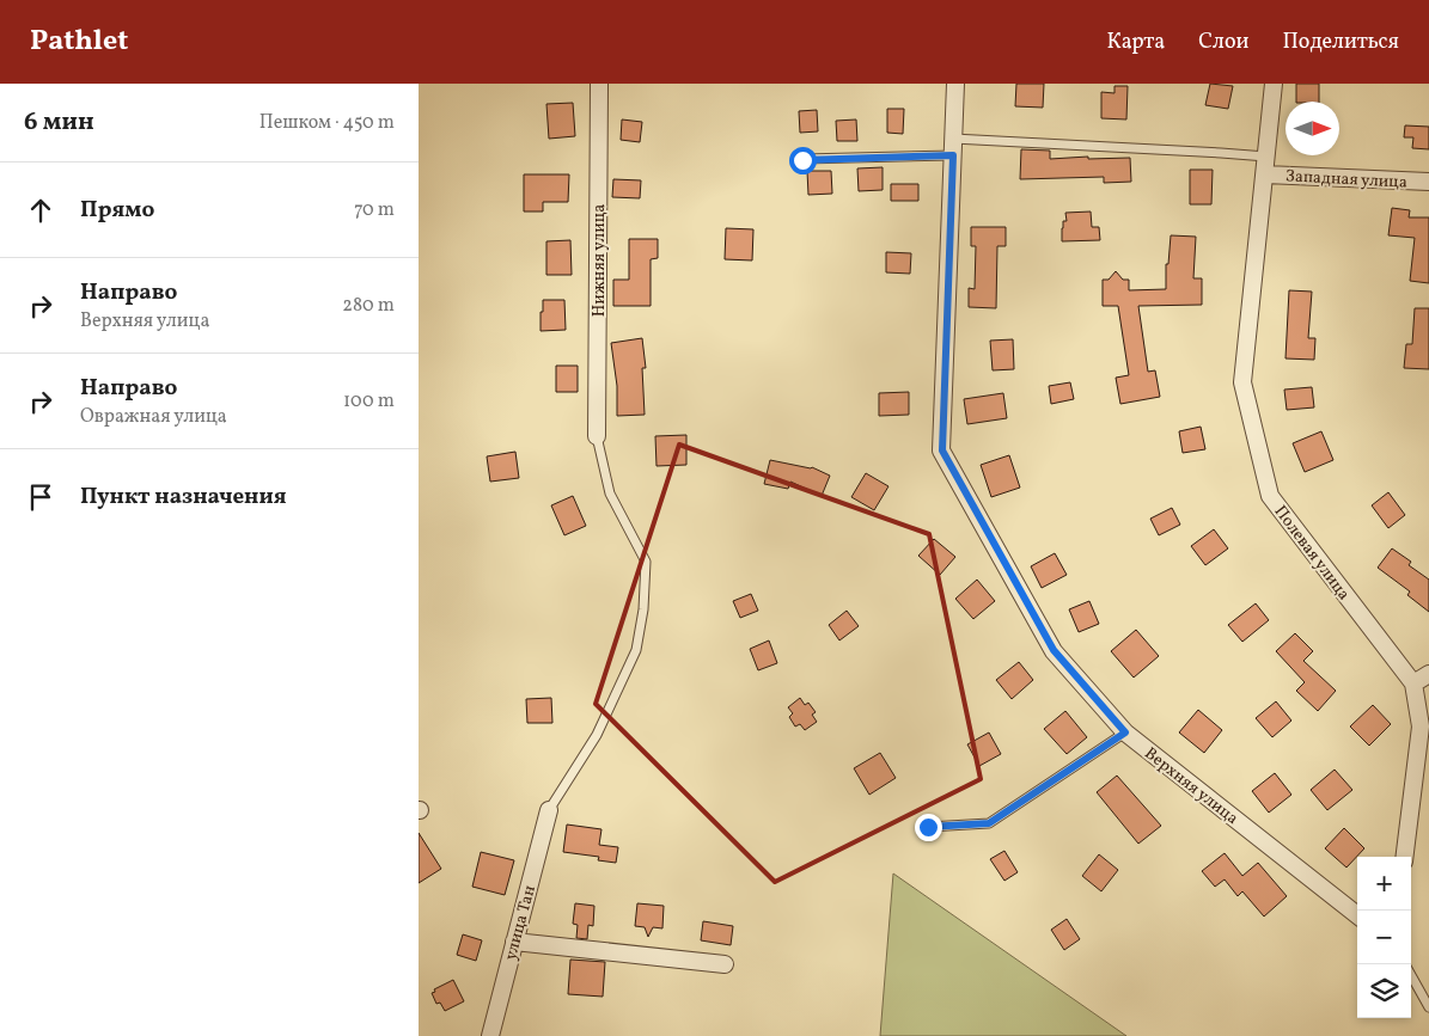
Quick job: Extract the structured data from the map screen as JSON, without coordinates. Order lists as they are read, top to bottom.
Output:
{
  "streets": {
    "street": [
      "Западная улица",
      "Нижняя улица",
      "Полевая улица",
      "Верхняя улица",
      "улица Тан"
    ]
  },
  "crossings": [
    ["Западная улица", "Полевая улица"]
  ],
  "north": "right",
  "page": {
    "header": "Pathlet",
    "nav": ["Карта", "Слои", "Поделиться"],
    "heading": ["6 мин", "Пешком · 450 m"],
    "list": [
      ["Прямо", "70 m"],
      ["Направо", "Верхняя улица", "280 m"],
      ["Направо", "Овражная улица", "100 m"],
      "Пункт назначения"
    ],
    "map_buttons": ["+", "−"]
  }
}
